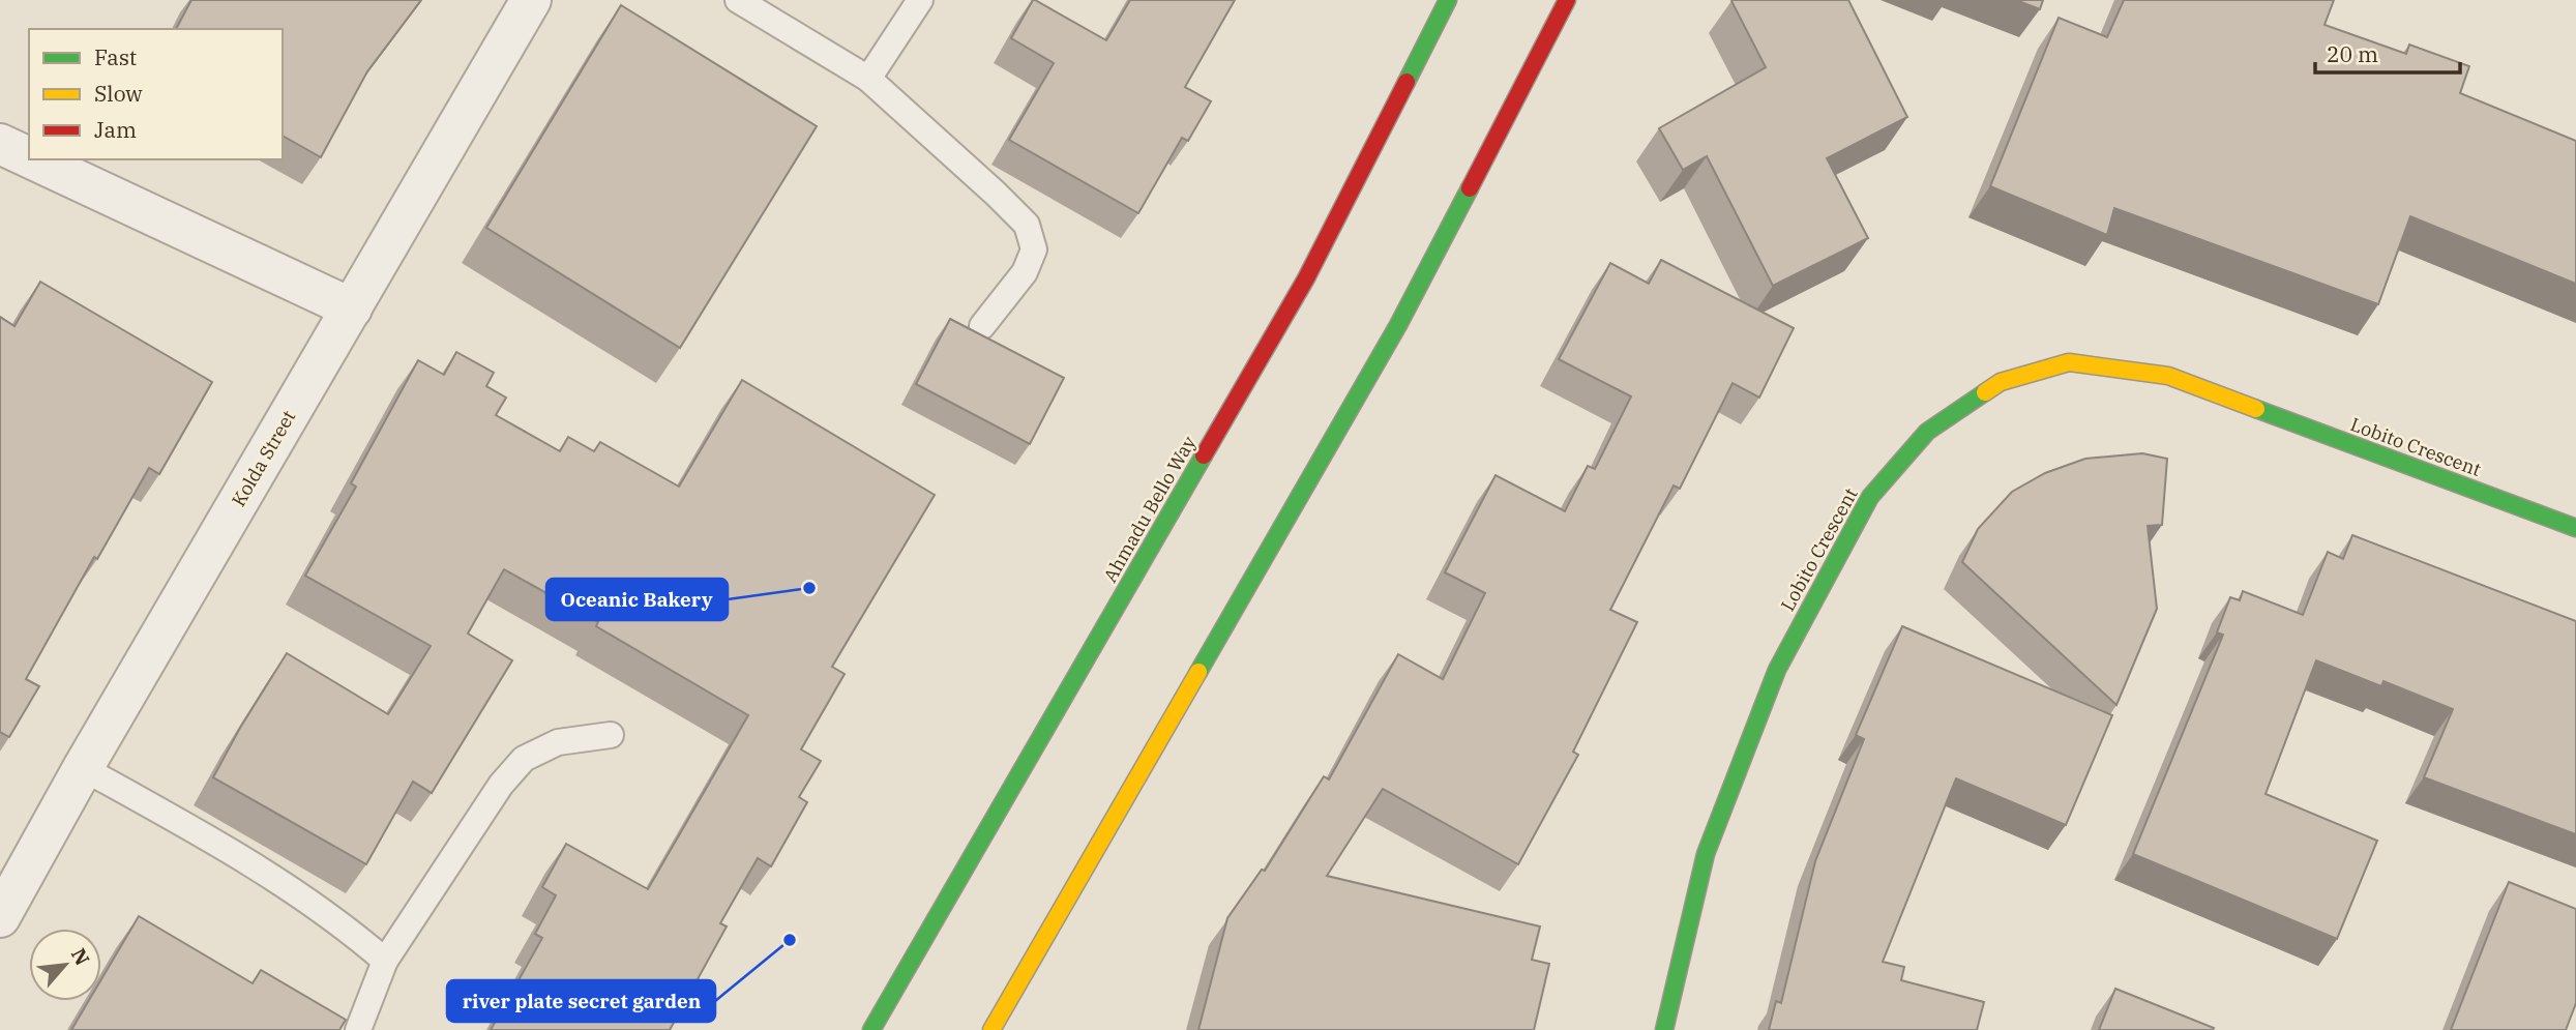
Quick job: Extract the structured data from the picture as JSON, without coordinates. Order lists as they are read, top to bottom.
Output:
{
  "streets": {
    "main road": ["Lobito Crescent", "Ahmadu Bello Way"],
    "street": ["Kolda Street"]
  },
  "places": ["Oceanic Bakery", "river plate secret garden"],
  "legend": ["Fast", "Slow", "Jam"],
  "scale_bar": "20 m",
  "north": "top right"
}
